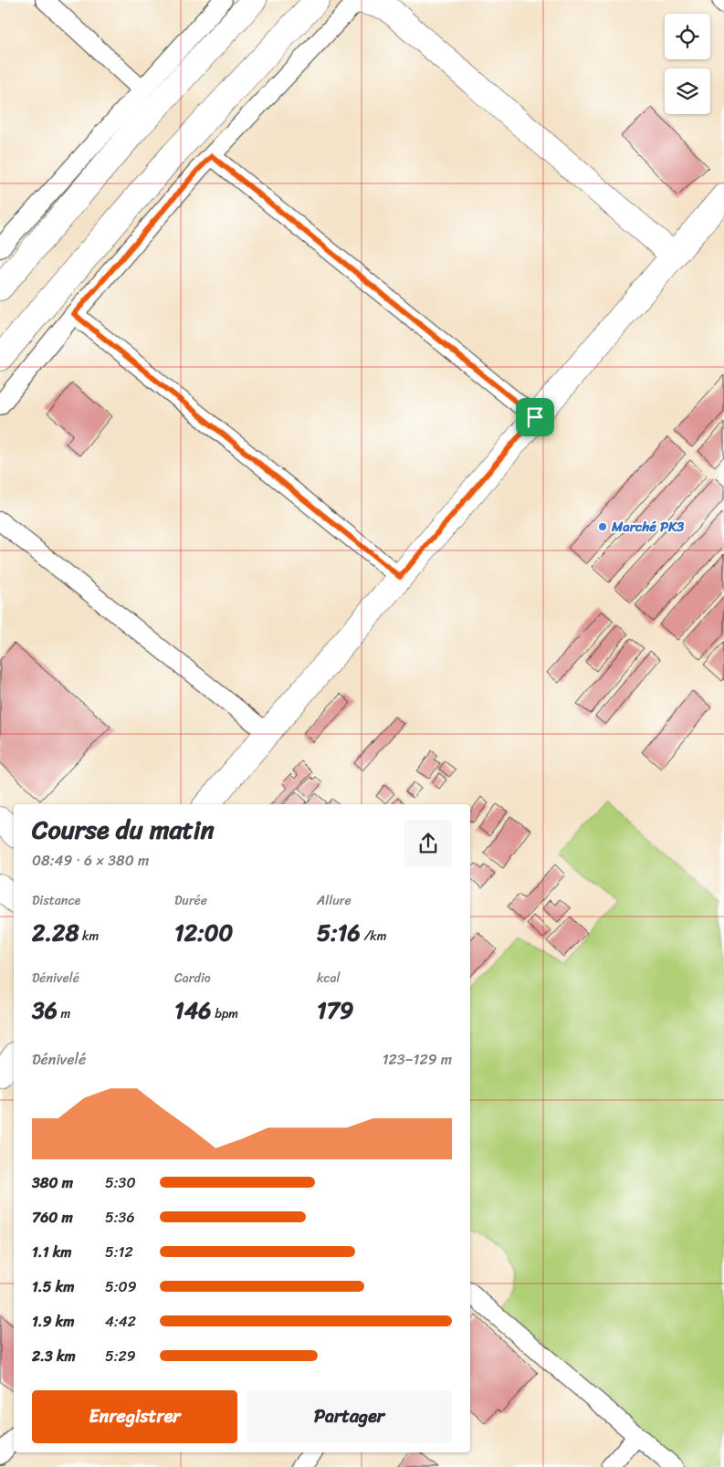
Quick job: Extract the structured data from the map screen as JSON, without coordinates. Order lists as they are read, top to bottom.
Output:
{
  "places": ["Marché PK3"],
  "page": {
    "heading": ["Course du matin", "08:49 · 6 × 380 m"],
    "stats": [
      ["Distance", "2.28 km"],
      ["Durée", "12:00"],
      ["Allure", "5:16 /km"],
      ["Dénivelé", "36 m"],
      ["Cardio", "146 bpm"],
      ["kcal", "179"]
    ],
    "chart": ["Dénivelé", "123–129 m"],
    "list": [
      {
        "name": "380 m",
        "note": "5:30"
      },
      {
        "name": "760 m",
        "note": "5:36"
      },
      {
        "name": "1.1 km",
        "note": "5:12"
      },
      {
        "name": "1.5 km",
        "note": "5:09"
      },
      {
        "name": "1.9 km",
        "note": "4:42"
      },
      {
        "name": "2.3 km",
        "note": "5:29"
      }
    ],
    "buttons": ["Enregistrer", "Partager"]
  }
}
